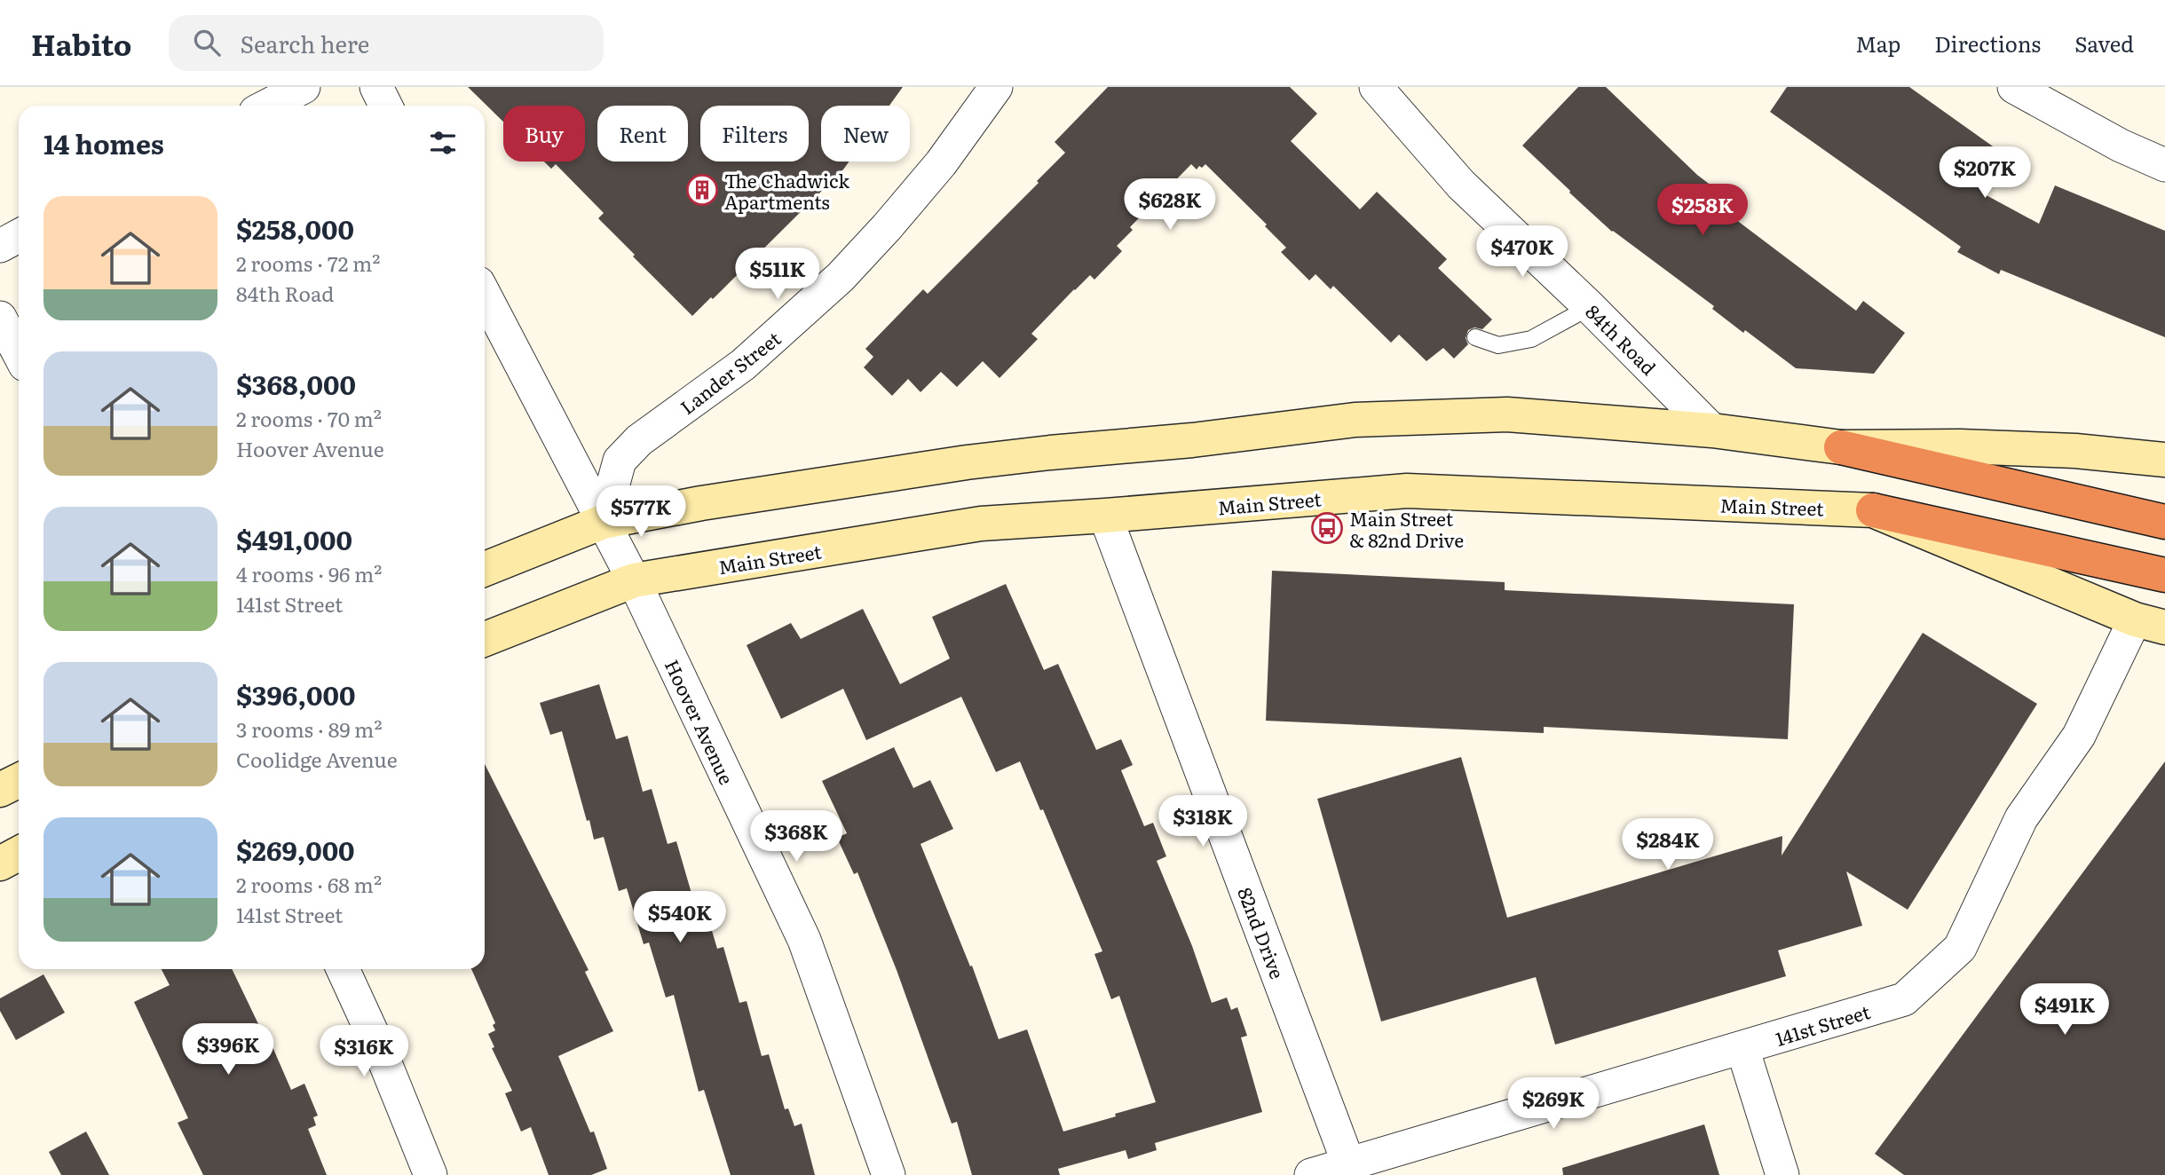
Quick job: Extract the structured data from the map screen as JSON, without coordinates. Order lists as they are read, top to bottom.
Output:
{
  "streets": {
    "main road": ["Main Street"],
    "street": [
      "84th Road",
      "Lander Street",
      "Hoover Avenue",
      "82nd Drive",
      "141st Street"
    ]
  },
  "crossings": [
    ["Lander Street", "Hoover Avenue"],
    ["Main Street", "Hoover Avenue"],
    ["Main Street", "82nd Drive"],
    ["Main Street", "141st Street"],
    ["82nd Drive", "141st Street"]
  ],
  "places": {
    "building": ["The Chadwick Apartments"],
    "bus stop": ["Main Street & 82nd Drive"]
  },
  "page": {
    "header": "Habito",
    "search": "Search here",
    "nav": ["Map", "Directions", "Saved"],
    "chip": [
      "Buy",
      "Rent",
      "Filters",
      "New"
    ],
    "heading": "14 homes",
    "price": [
      "$207K",
      "$628K",
      "$258K",
      "$470K",
      "$511K",
      "$577K",
      "$318K",
      "$368K",
      "$284K",
      "$540K",
      "$491K",
      "$396K",
      "$316K",
      "$269K"
    ],
    "list": [
      {
        "name": "$258,000",
        "note": "2 rooms · 72 m² · 84th Road"
      },
      {
        "name": "$368,000",
        "note": "2 rooms · 70 m² · Hoover Avenue"
      },
      {
        "name": "$491,000",
        "note": "4 rooms · 96 m² · 141st Street"
      },
      {
        "name": "$396,000",
        "note": "3 rooms · 89 m² · Coolidge Avenue"
      },
      {
        "name": "$269,000",
        "note": "2 rooms · 68 m² · 141st Street"
      }
    ]
  }
}
